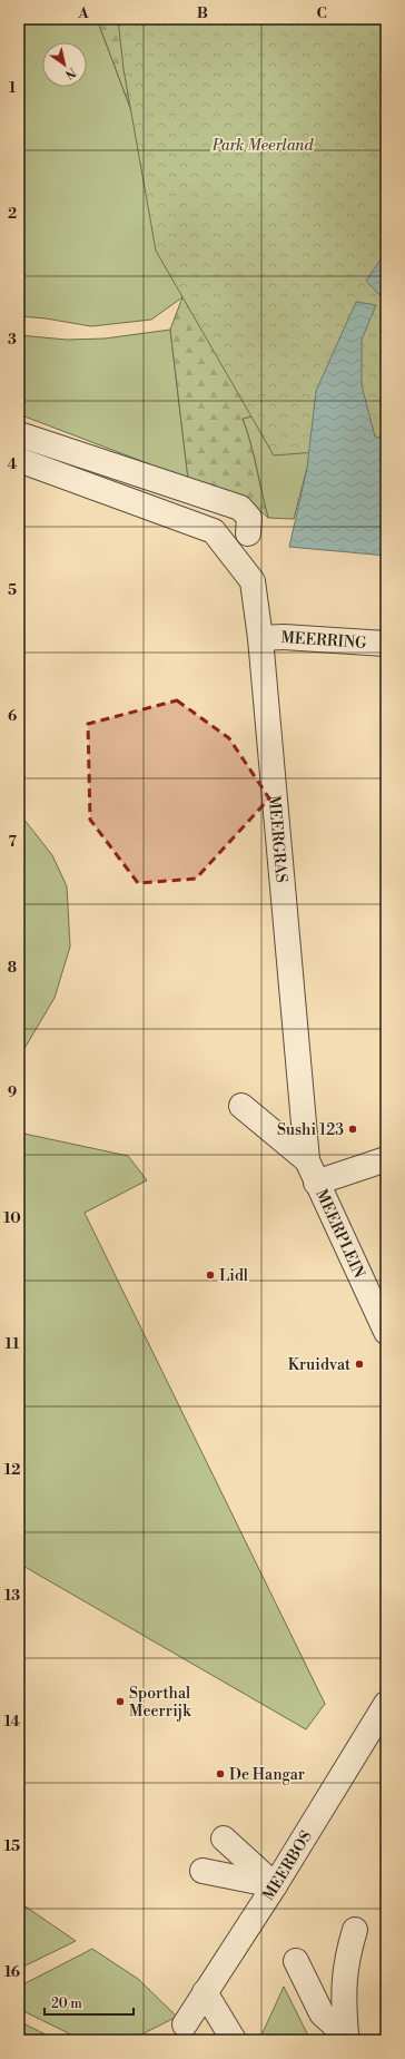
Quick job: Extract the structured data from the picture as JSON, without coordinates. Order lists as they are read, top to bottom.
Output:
{
  "streets": {
    "street": [
      "MEERRING",
      "MEERGRAS",
      "MEERPLEIN",
      "MEERBOS"
    ]
  },
  "crossings": [
    ["MEERRING", "MEERGRAS"],
    ["MEERGRAS", "MEERPLEIN"]
  ],
  "parks": ["Park Meerland"],
  "places": [
    "Sushi 123",
    "Lidl",
    "Kruidvat",
    "Sporthal Meerrijk",
    "De Hangar"
  ],
  "scale_bar": "20 m",
  "north": "bottom right",
  "grid": {
    "columns": ["A", "B", "C"],
    "rows": [
      "1",
      "2",
      "3",
      "4",
      "5",
      "6",
      "7",
      "8",
      "9",
      "10",
      "11",
      "12",
      "13",
      "14",
      "15",
      "16"
    ]
  }
}
